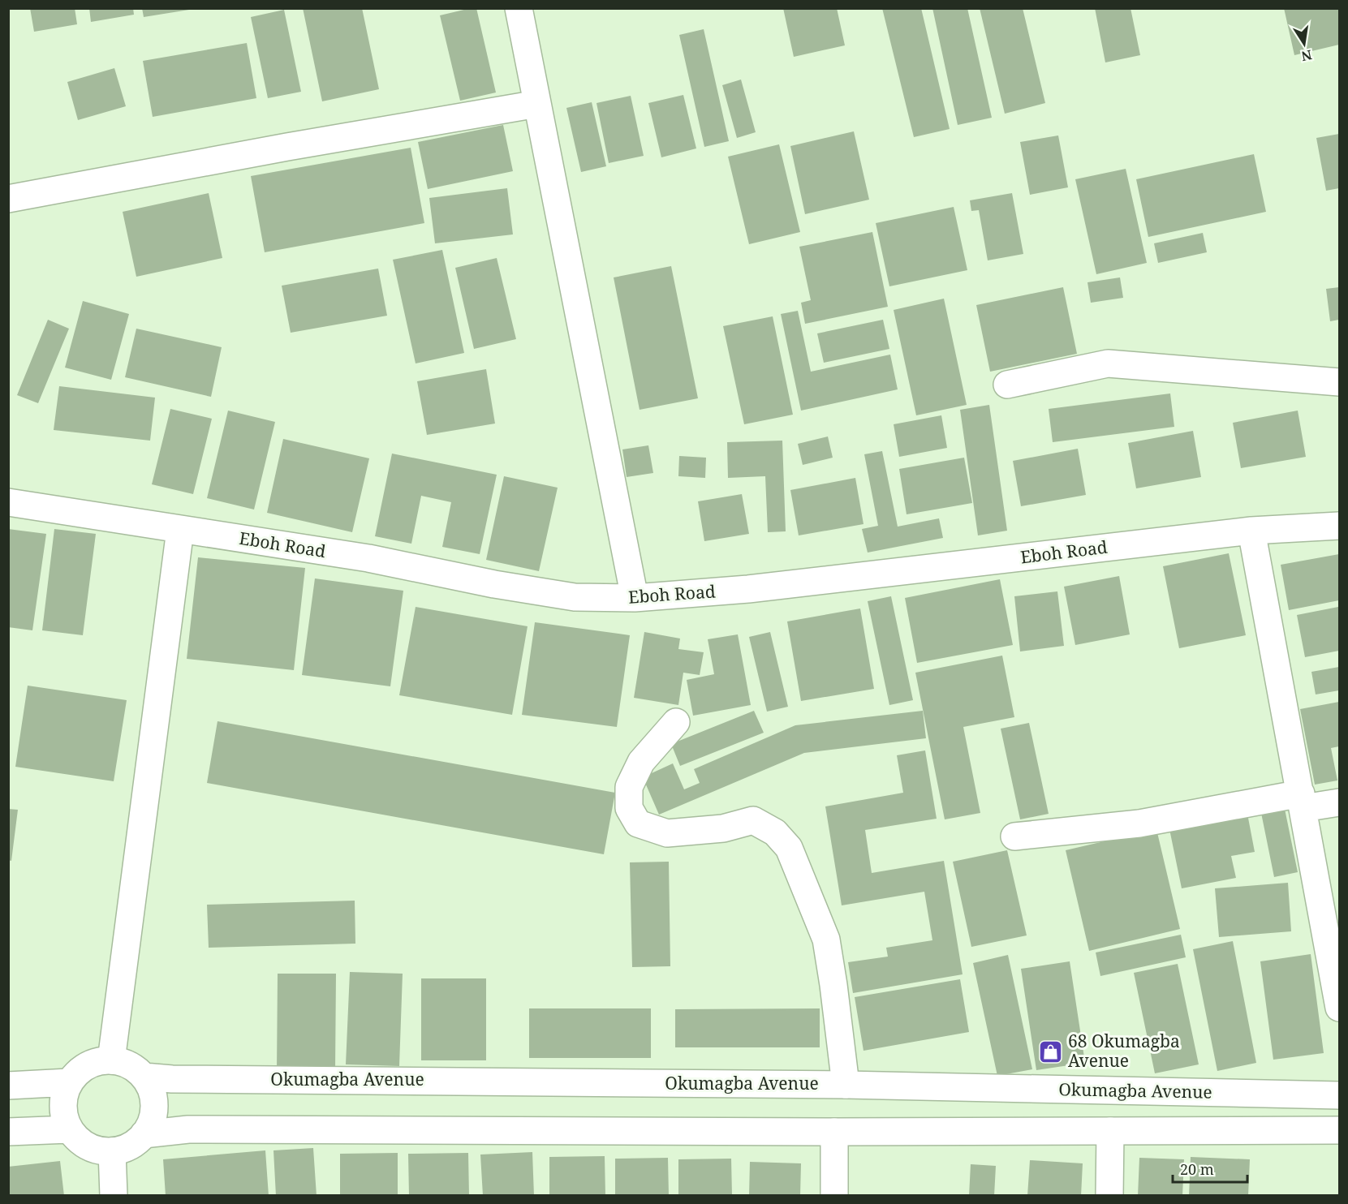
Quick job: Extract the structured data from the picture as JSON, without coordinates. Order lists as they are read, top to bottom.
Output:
{
  "streets": {
    "street": ["Eboh Road", "Okumagba Avenue"]
  },
  "places": {
    "shop": ["68 Okumagba Avenue"]
  },
  "scale_bar": "20 m",
  "north": "bottom"
}
